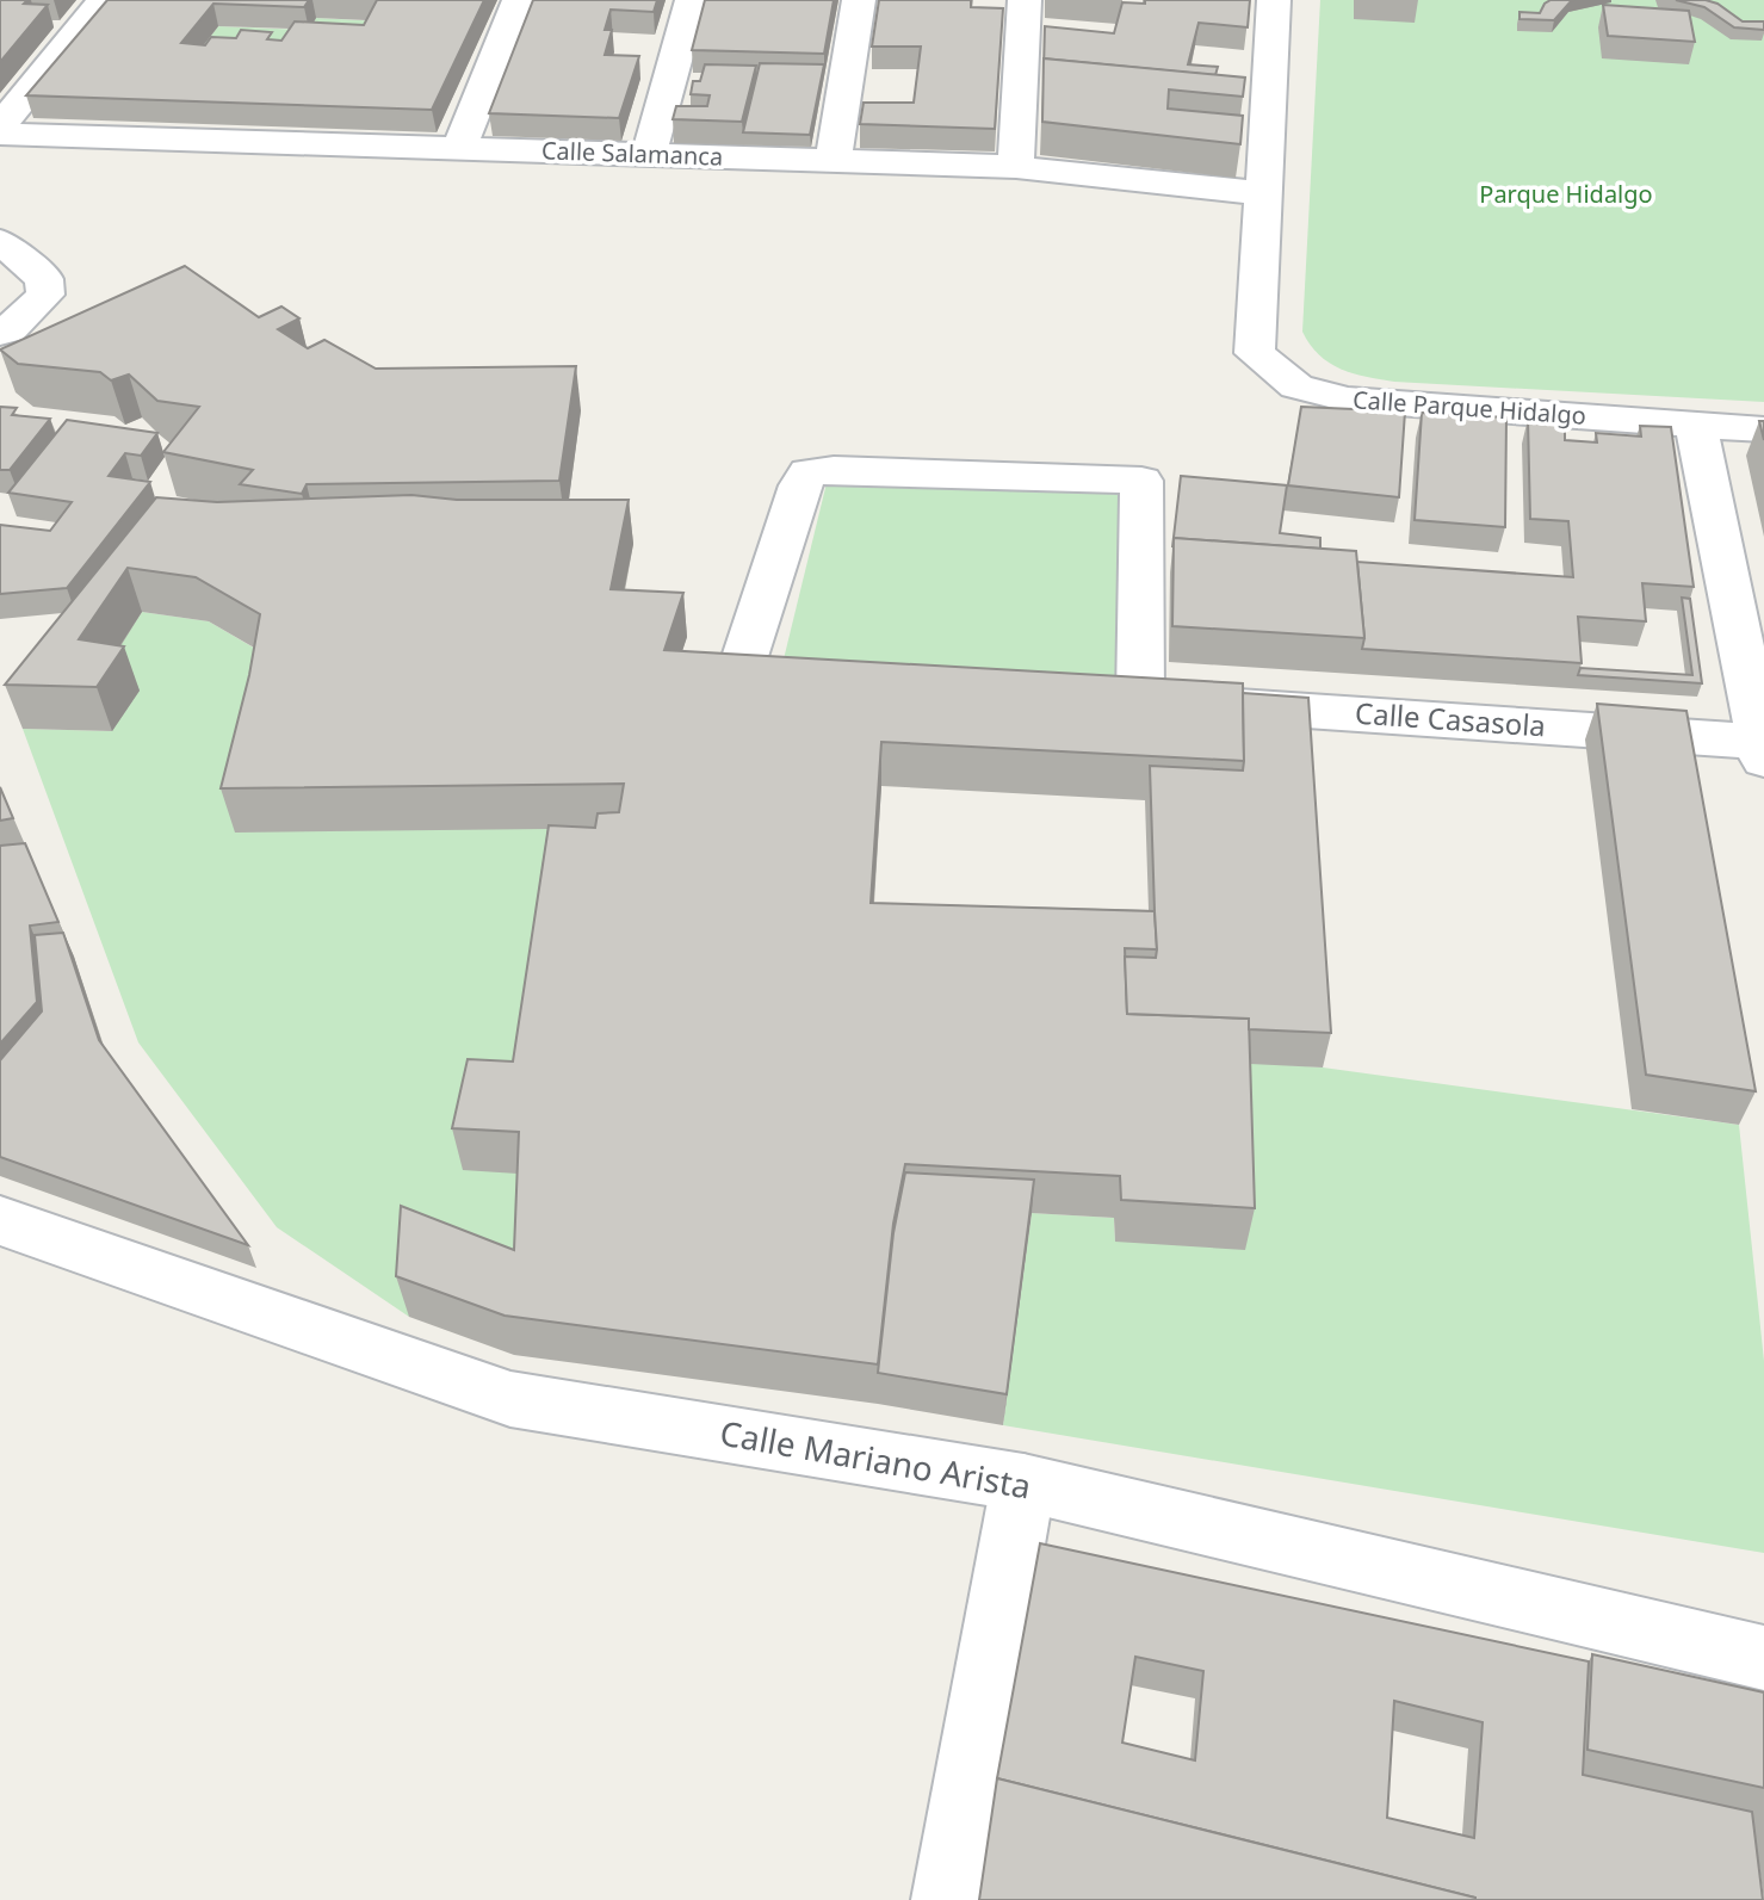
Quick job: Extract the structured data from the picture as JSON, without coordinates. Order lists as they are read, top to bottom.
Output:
{
  "streets": {
    "street": [
      "Calle Salamanca",
      "Calle Parque Hidalgo",
      "Calle Casasola",
      "Calle Mariano Arista"
    ]
  },
  "crossings": [
    ["Calle Salamanca", "Calle Parque Hidalgo"]
  ],
  "parks": ["Parque Hidalgo"]
}
